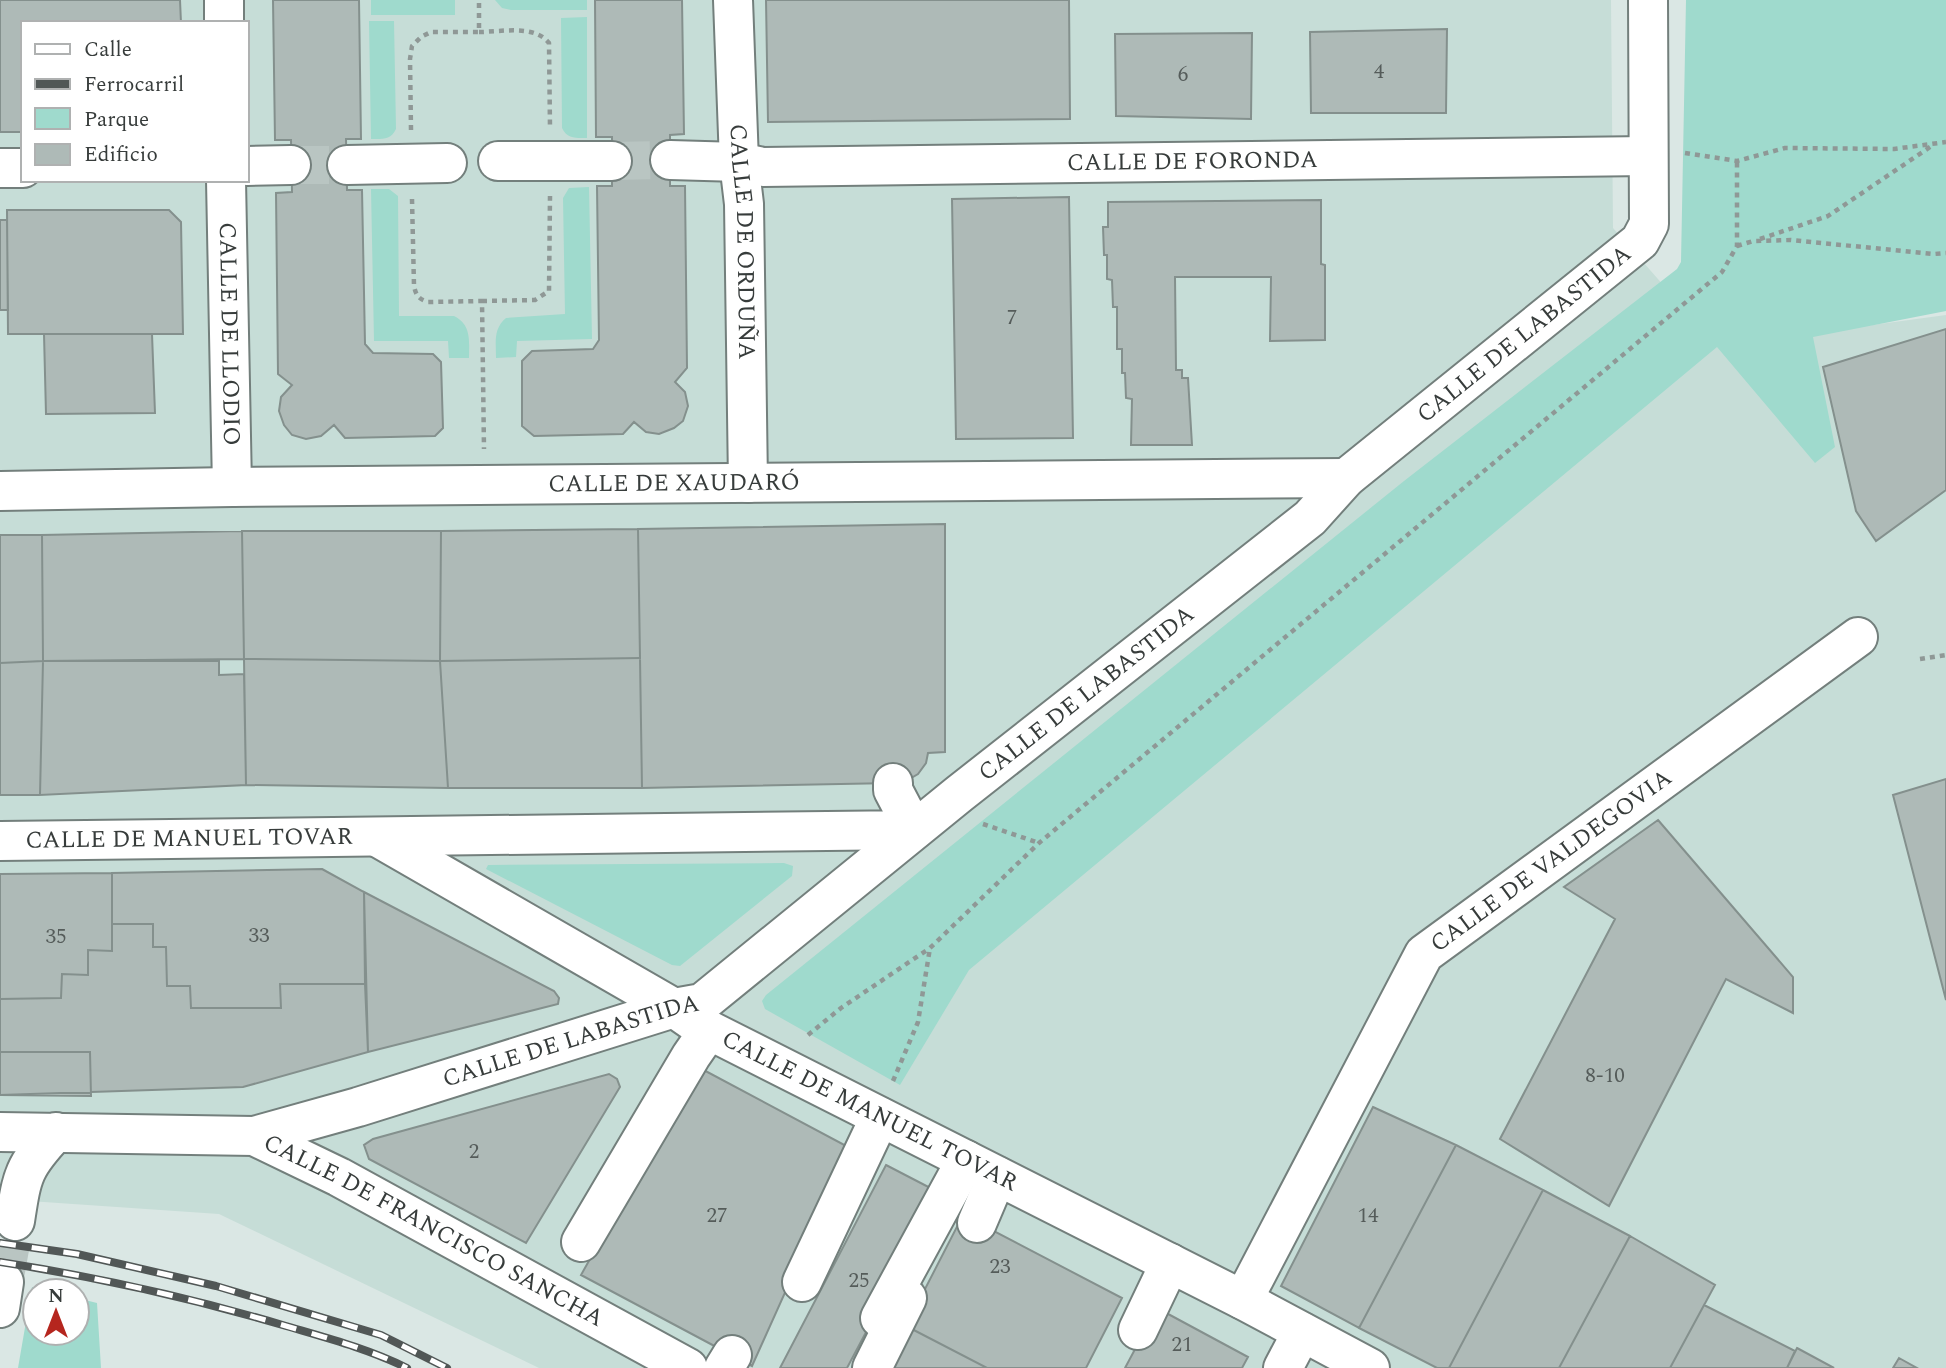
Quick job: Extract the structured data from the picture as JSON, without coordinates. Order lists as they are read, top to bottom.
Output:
{
  "streets": {
    "street": [
      "CALLE DE FORONDA",
      "CALLE DE ORDUÑA",
      "CALLE DE LLODIO",
      "CALLE DE LABASTIDA",
      "CALLE DE XAUDARÓ",
      "CALLE DE MANUEL TOVAR",
      "CALLE DE VALDEGOVIA",
      "CALLE DE FRANCISCO SANCHA"
    ]
  },
  "crossings": [
    ["CALLE DE FORONDA", "CALLE DE ORDUÑA"],
    ["CALLE DE FORONDA", "CALLE DE LABASTIDA"],
    ["CALLE DE ORDUÑA", "CALLE DE XAUDARÓ"],
    ["CALLE DE LLODIO", "CALLE DE XAUDARÓ"],
    ["CALLE DE LABASTIDA", "CALLE DE XAUDARÓ"],
    ["CALLE DE LABASTIDA", "CALLE DE MANUEL TOVAR"],
    ["CALLE DE LABASTIDA", "CALLE DE FRANCISCO SANCHA"],
    ["CALLE DE MANUEL TOVAR", "CALLE DE VALDEGOVIA"]
  ],
  "house_numbers": [
    "4",
    "6",
    "7",
    "33",
    "35",
    "8-10",
    "2",
    "27",
    "14",
    "23",
    "25",
    "21"
  ],
  "legend": [
    "Calle",
    "Ferrocarril",
    "Parque",
    "Edificio"
  ],
  "north": "top"
}
